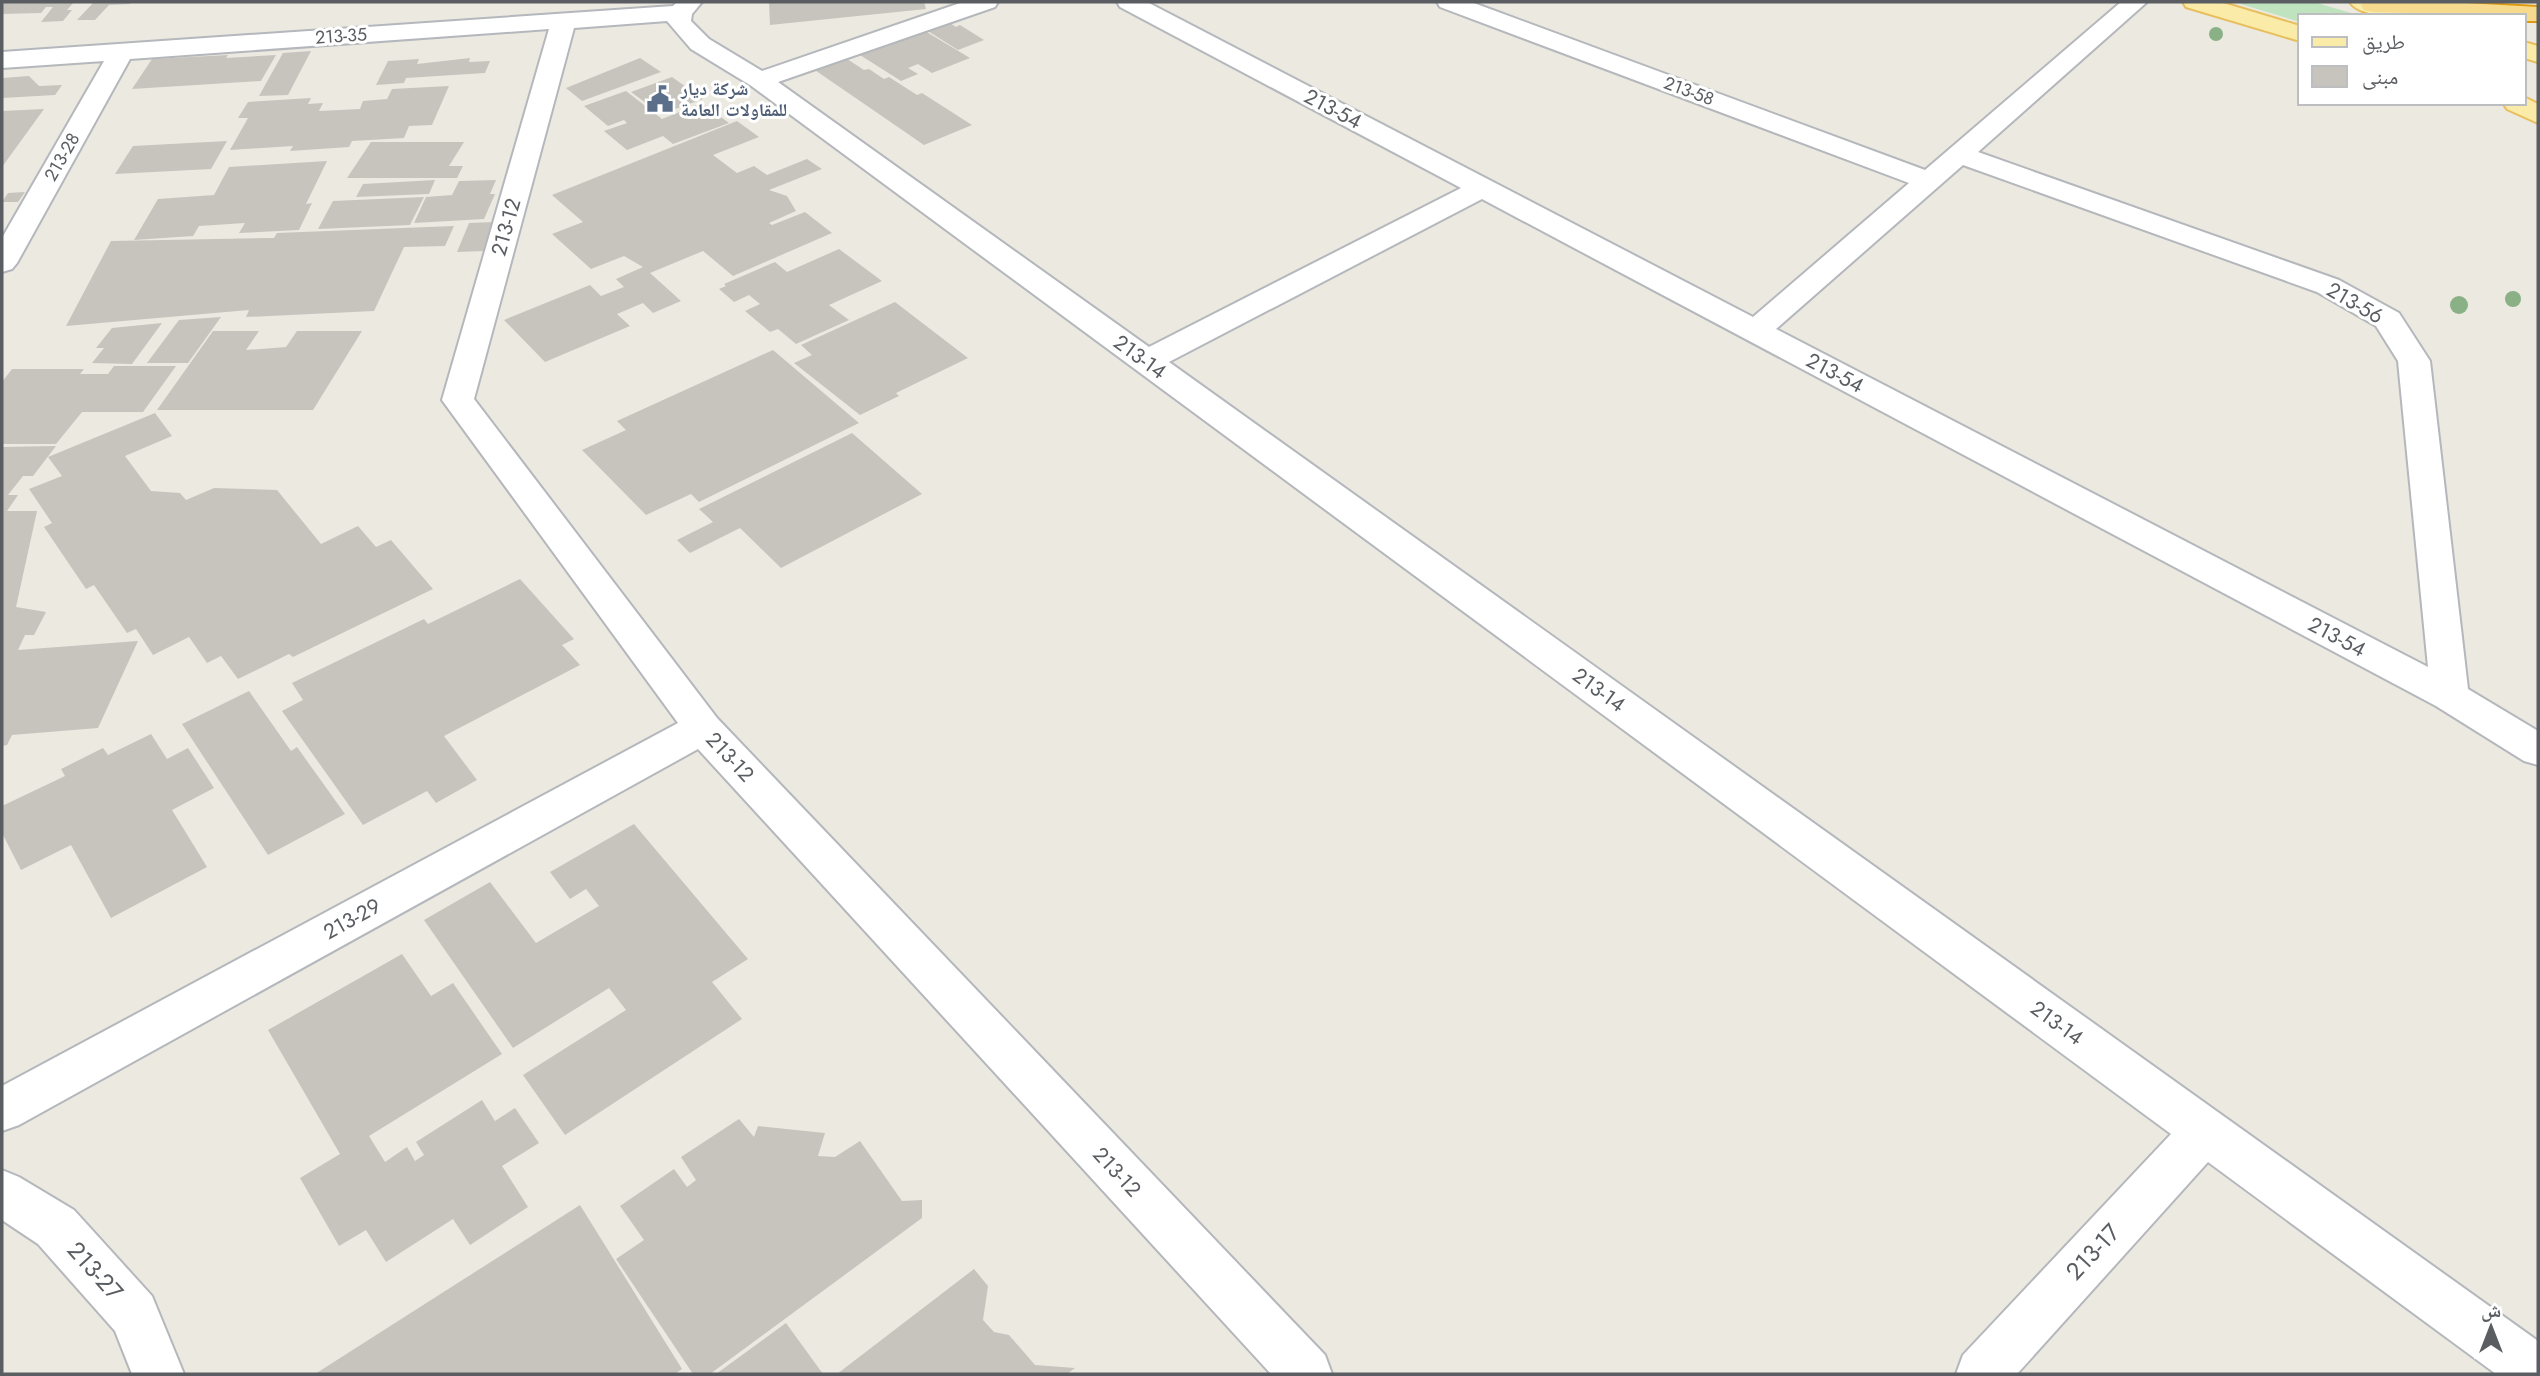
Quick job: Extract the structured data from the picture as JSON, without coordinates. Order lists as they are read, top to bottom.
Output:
{
  "streets": {
    "street": [
      "213-35",
      "213-58",
      "213-54",
      "213-28",
      "213-12",
      "213-56",
      "213-14",
      "213-29",
      "213-17",
      "213-27"
    ]
  },
  "crossings": [
    ["213-35", "213-28"],
    ["213-35", "213-12"],
    ["213-35", "213-14"],
    ["213-54", "213-56"],
    ["213-12", "213-29"],
    ["213-14", "213-17"]
  ],
  "places": {
    "public building": ["شركة ديار للمقاولات العامة"]
  },
  "legend": ["طريق", "مبنى"],
  "north": "top"
}
